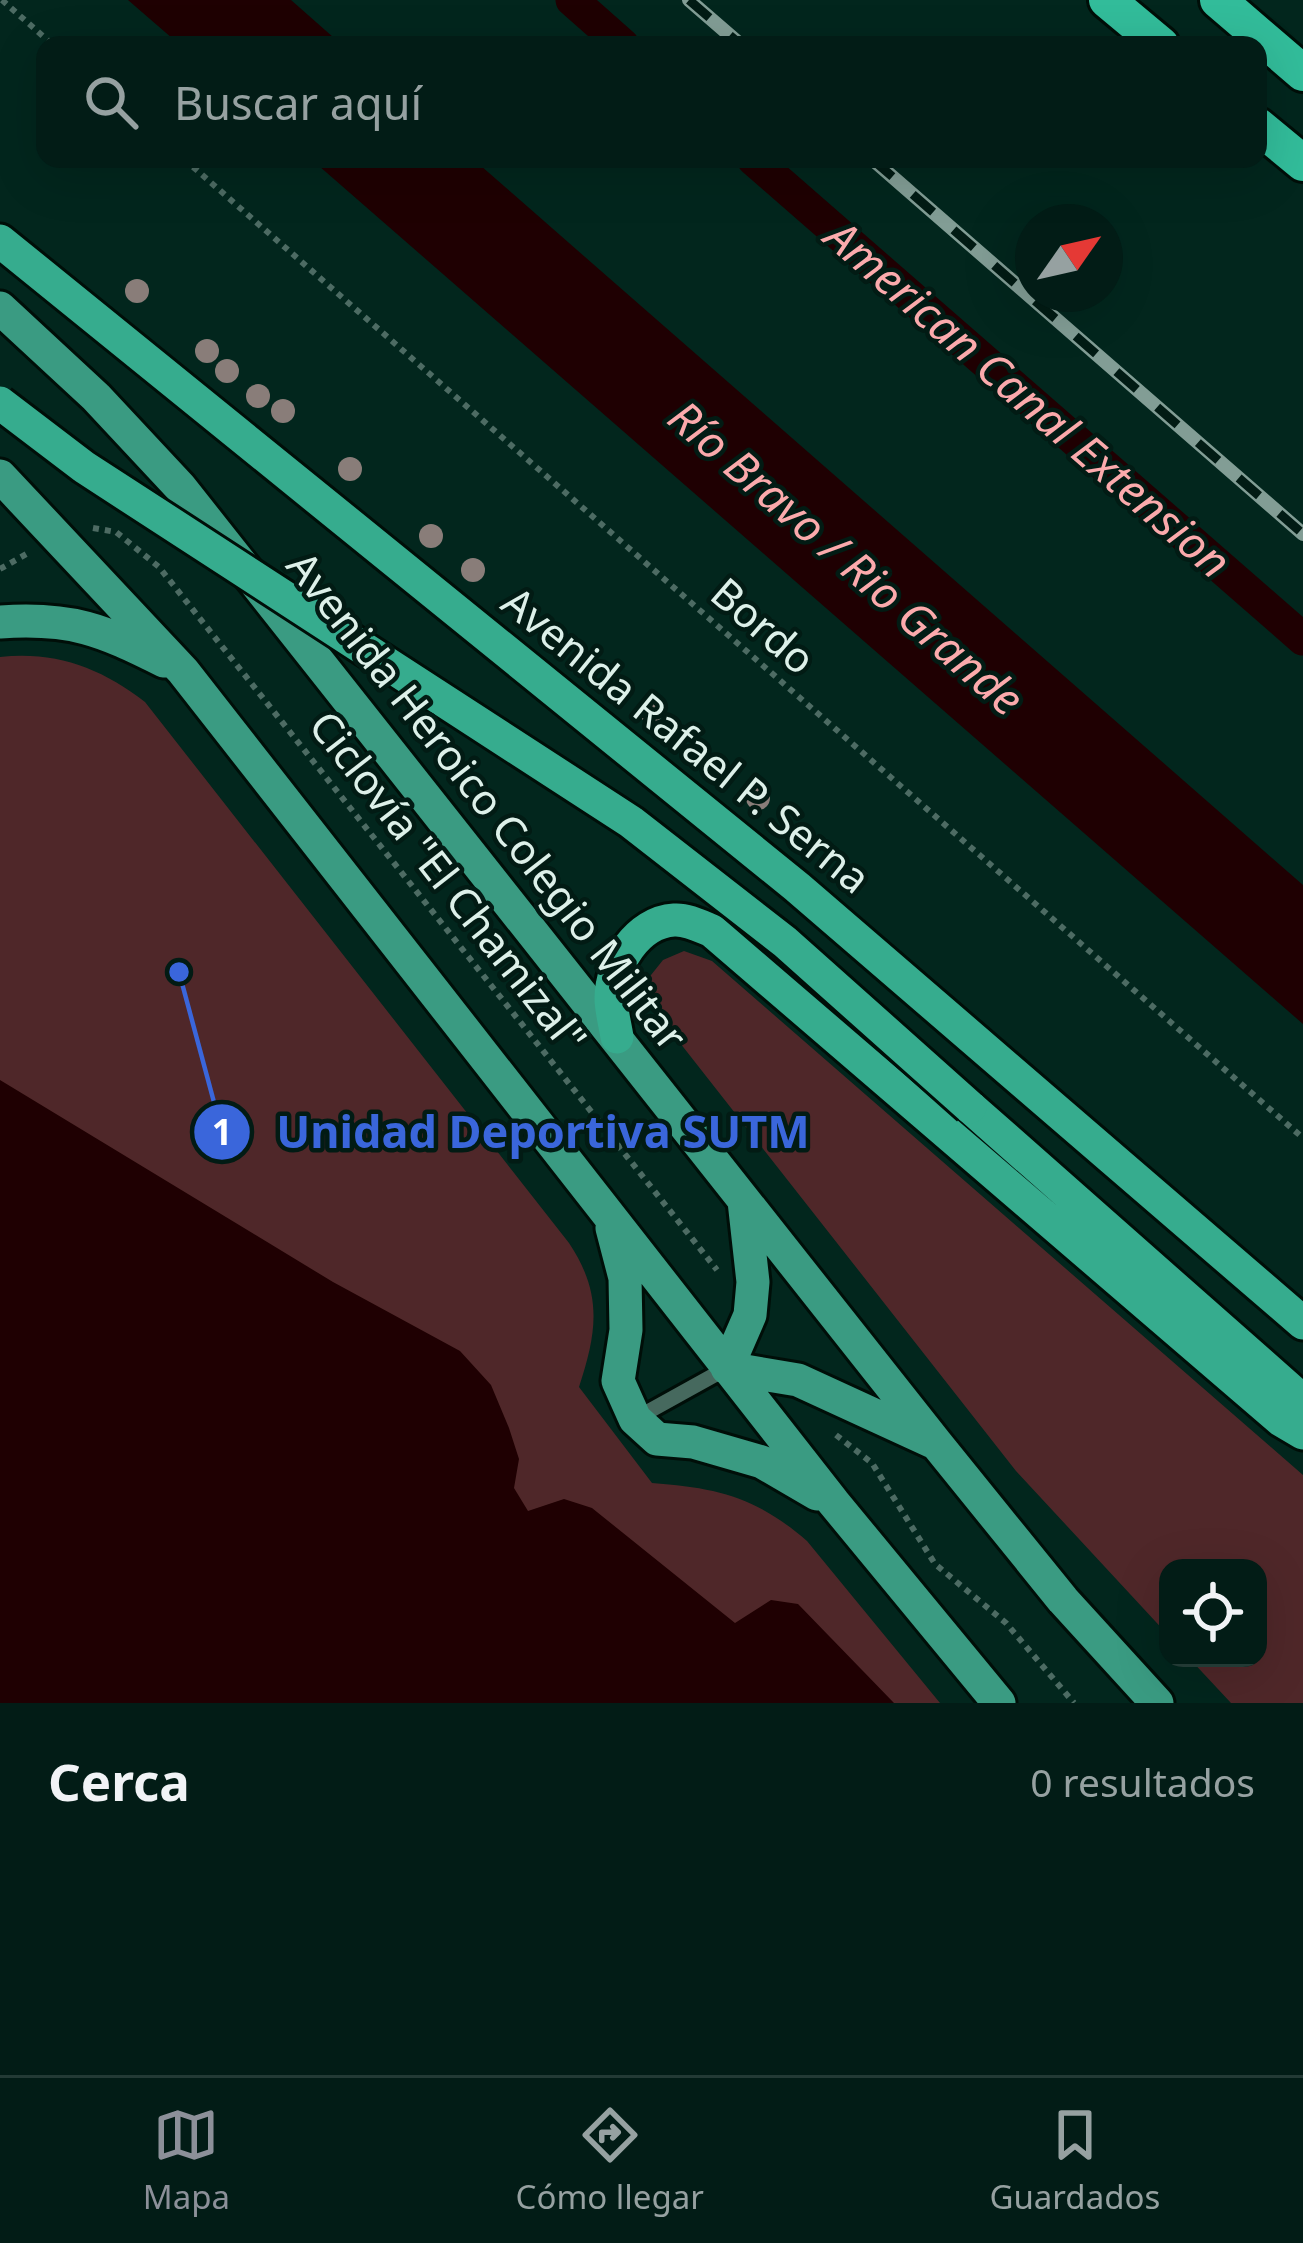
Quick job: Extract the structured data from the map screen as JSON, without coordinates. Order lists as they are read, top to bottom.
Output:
{
  "streets": {
    "highway": ["Avenida Rafael P. Serna"],
    "main road": ["Avenida Heroico Colegio Militar"],
    "path": ["Bordo", "Ciclovía \"El Chamizal\""]
  },
  "water": ["American Canal Extension", "Río Bravo / Rio Grande"],
  "places": ["Unidad Deportiva SUTM"],
  "north": "top right",
  "page": {
    "search": "Buscar aquí",
    "heading": ["Cerca", "0 resultados"],
    "nav": ["Mapa", "Cómo llegar", "Guardados"]
  }
}
